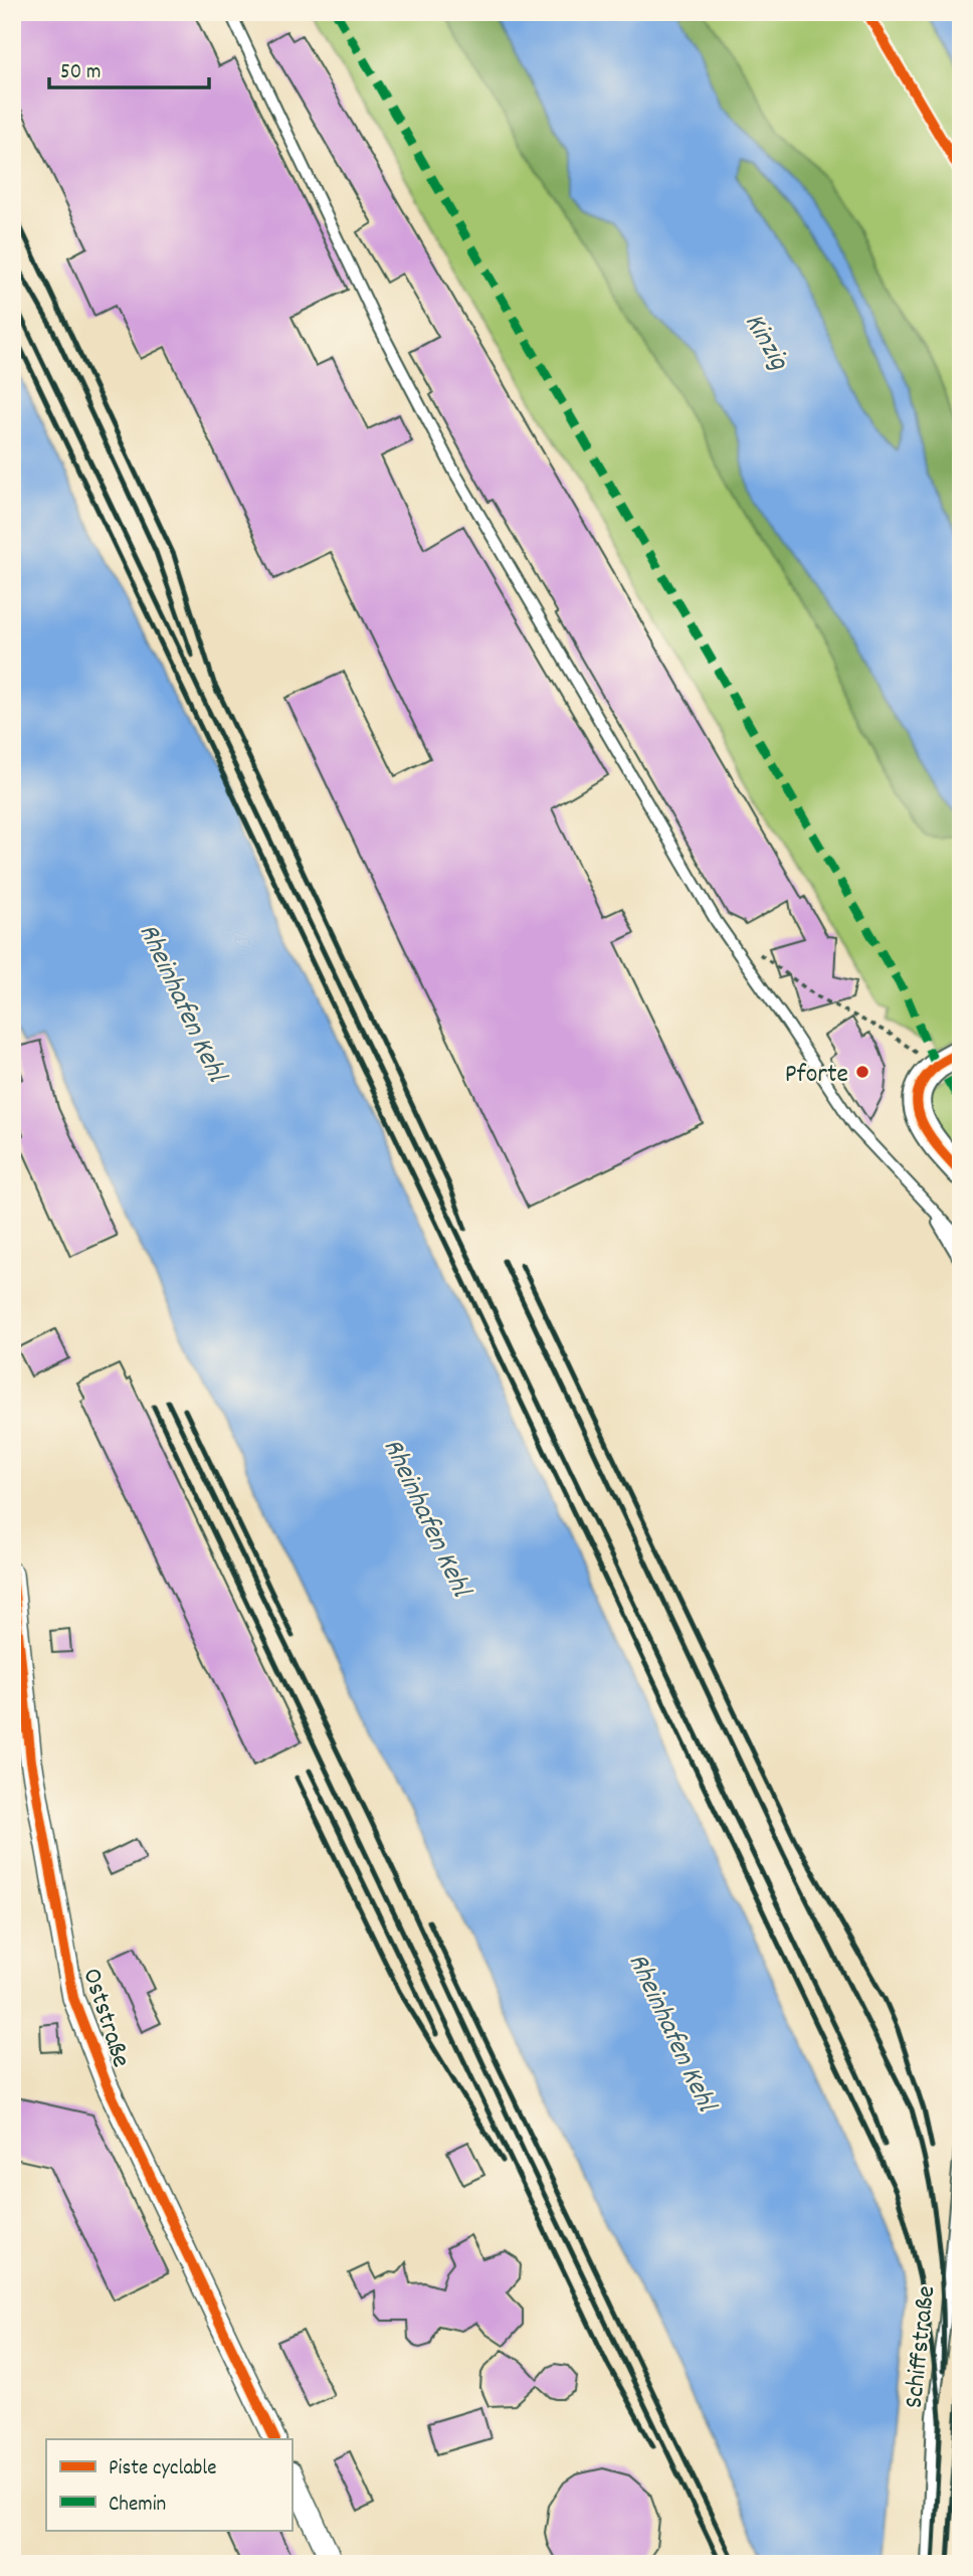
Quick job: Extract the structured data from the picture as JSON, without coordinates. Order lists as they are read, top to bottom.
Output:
{
  "streets": {
    "street": ["Oststraße"],
    "lane": ["Schiffstraße"]
  },
  "water": ["Kinzig", "Rheinhafen Kehl"],
  "places": ["Pforte"],
  "legend": ["Piste cyclable", "Chemin"],
  "scale_bar": "50 m"
}
